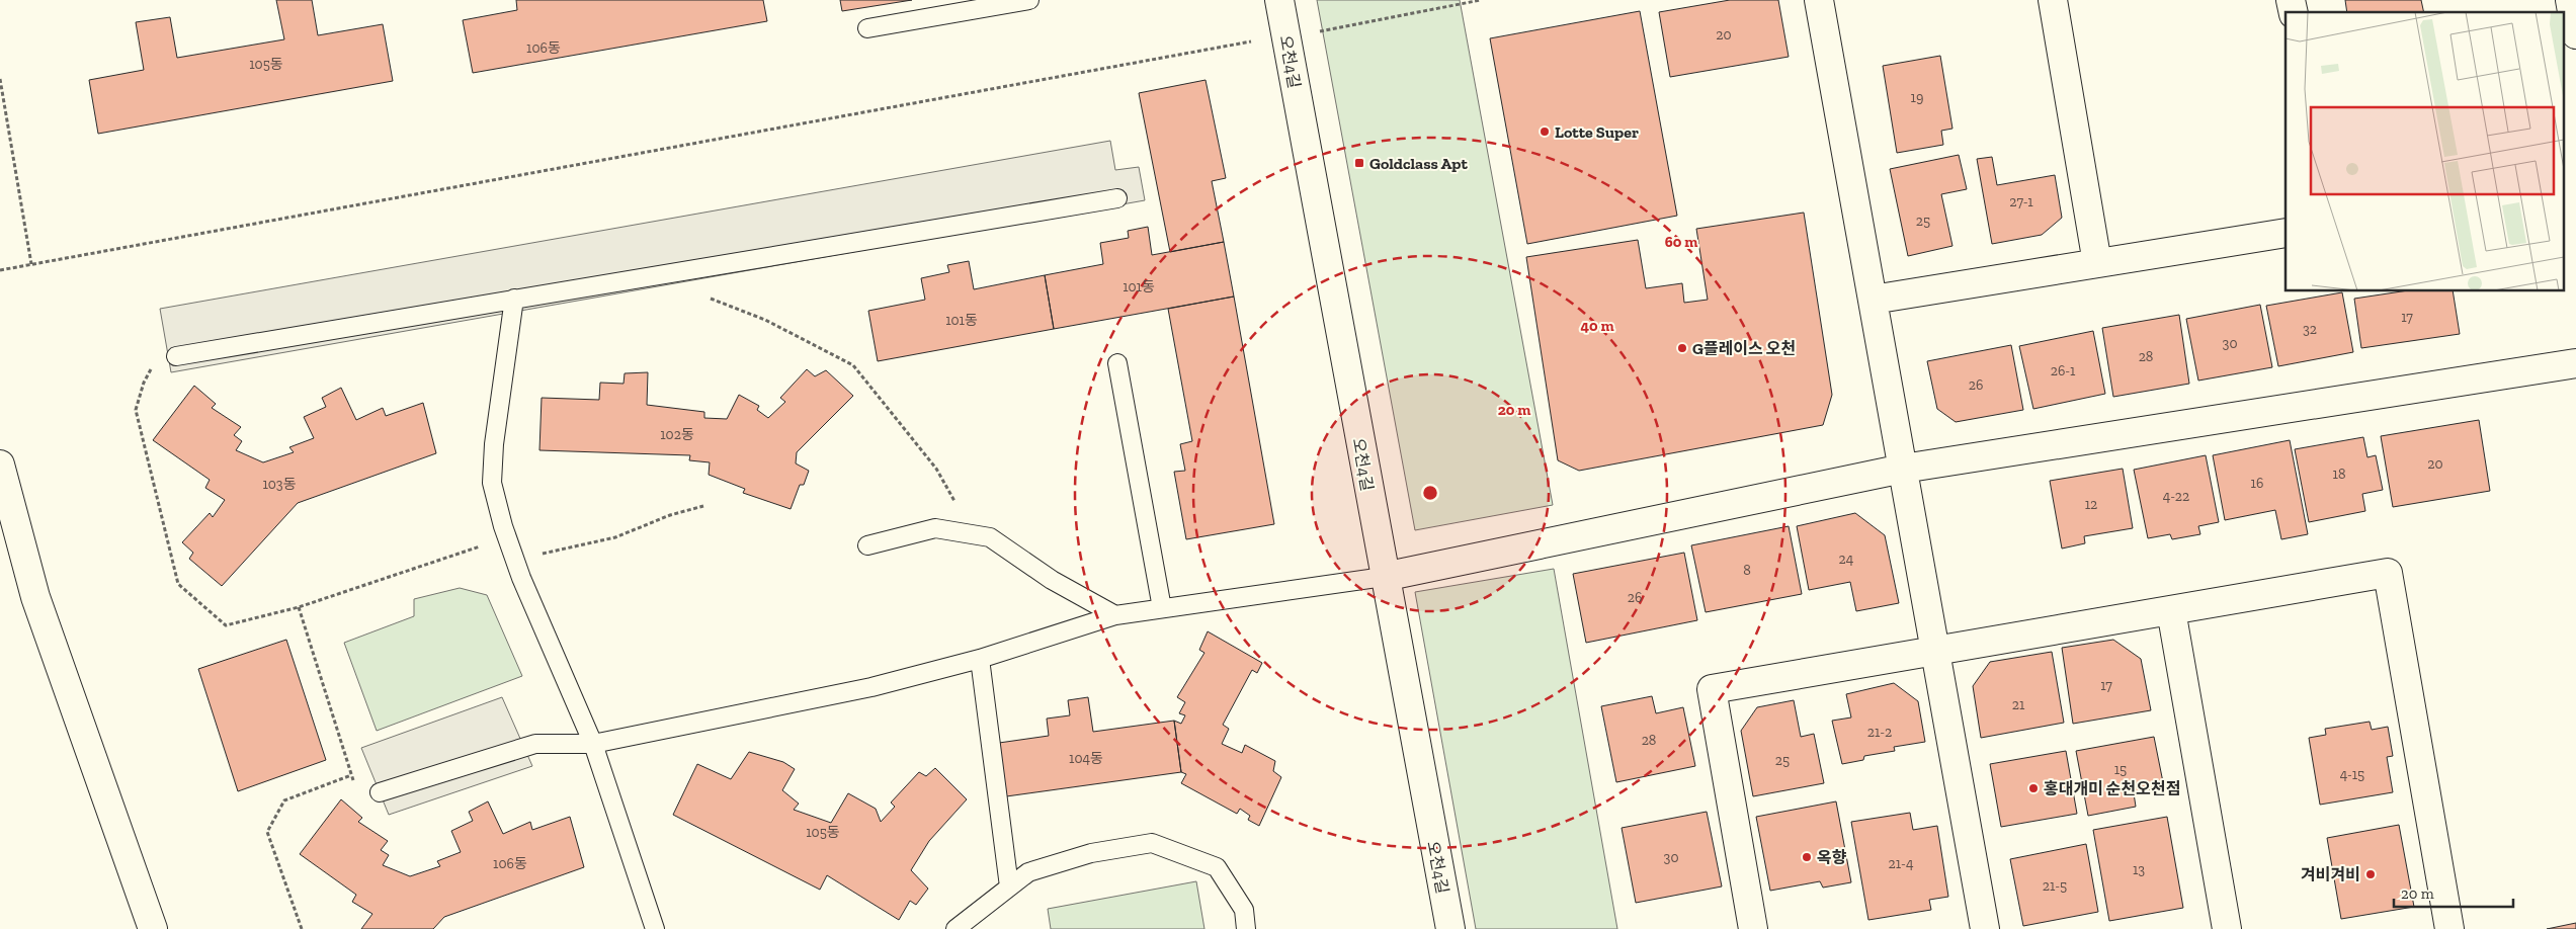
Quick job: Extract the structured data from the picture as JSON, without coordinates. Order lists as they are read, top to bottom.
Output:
{
  "streets": {
    "street": ["오천4길"]
  },
  "places": {
    "other": [
      "Lotte Super",
      "G플레이스 오천",
      "홍대개미 순천오천점",
      "옥향",
      "겨비겨비"
    ],
    "transit": ["Goldclass Apt"]
  },
  "house_numbers": [
    "20",
    "106동",
    "105동",
    "19",
    "27-1",
    "25",
    "101동",
    "17",
    "101동",
    "32",
    "30",
    "28",
    "26-1",
    "26",
    "102동",
    "20",
    "18",
    "16",
    "103동",
    "4-22",
    "12",
    "24",
    "8",
    "26",
    "17",
    "21",
    "21-2",
    "28",
    "104동",
    "25",
    "15",
    "4-15",
    "105동",
    "30",
    "106동",
    "21-4",
    "13",
    "21-5"
  ],
  "scale_bar": "20 m",
  "rings": ["60 m", "40 m", "20 m"]
}
